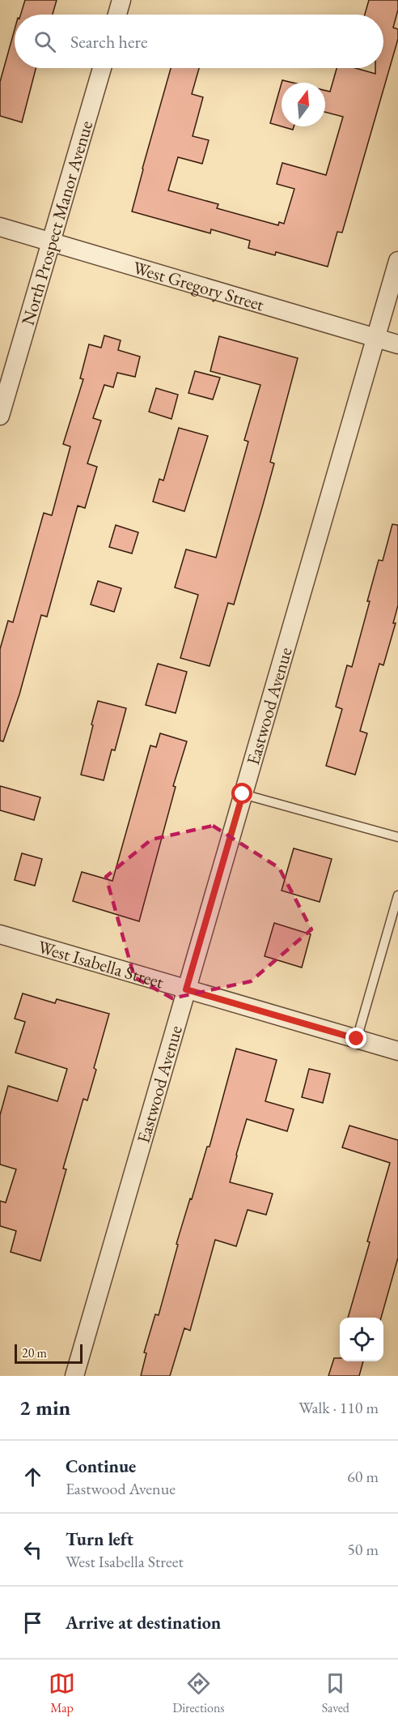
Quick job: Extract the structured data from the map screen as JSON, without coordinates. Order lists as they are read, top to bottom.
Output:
{
  "streets": {
    "street": [
      "North Prospect Manor Avenue",
      "West Gregory Street",
      "Eastwood Avenue",
      "West Isabella Street"
    ]
  },
  "crossings": [
    ["North Prospect Manor Avenue", "West Gregory Street"],
    ["West Gregory Street", "Eastwood Avenue"],
    ["Eastwood Avenue", "West Isabella Street"]
  ],
  "scale_bar": "20 m",
  "north": "top",
  "page": {
    "search": "Search here",
    "scale": "20 m",
    "heading": ["2 min", "Walk · 110 m"],
    "list": [
      ["Continue", "Eastwood Avenue", "60 m"],
      ["Turn left", "West Isabella Street", "50 m"],
      "Arrive at destination"
    ],
    "nav": ["Map", "Directions", "Saved"]
  }
}
